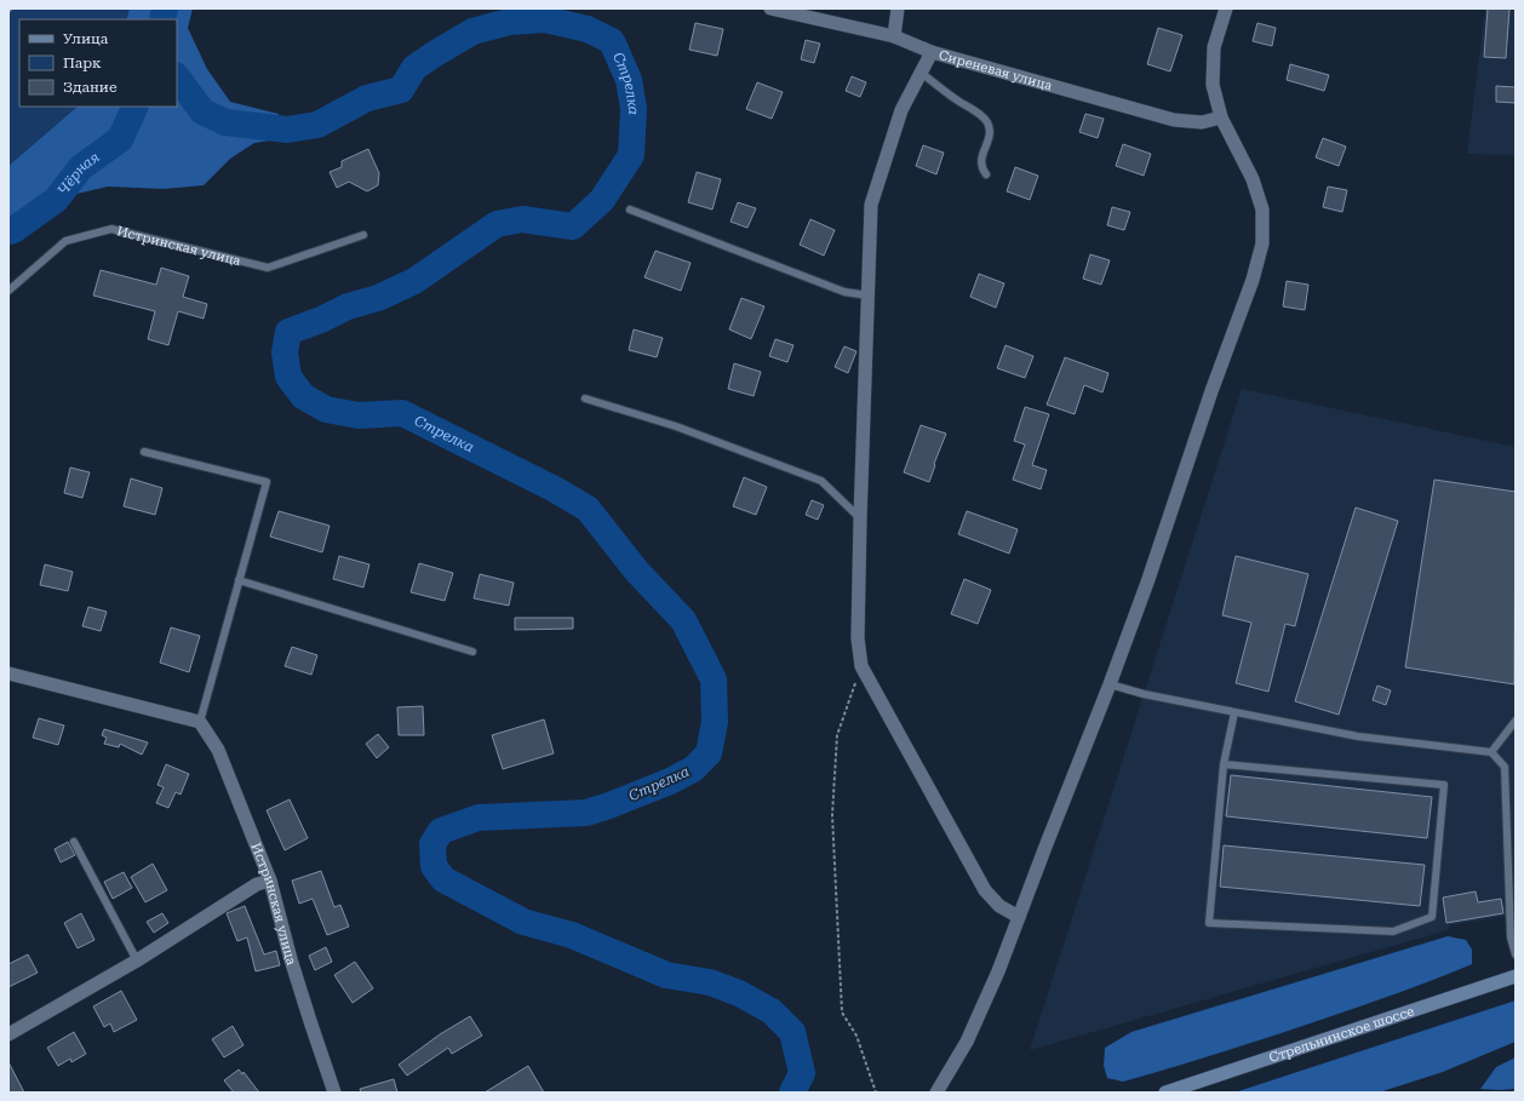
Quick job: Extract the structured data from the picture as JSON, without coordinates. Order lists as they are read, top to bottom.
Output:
{
  "streets": {
    "main road": ["Стрельнинское шоссе"],
    "street": ["Сиреневая улица", "Истринская улица"]
  },
  "water": ["Стрелка", "Чёрная"],
  "legend": ["Улица", "Парк", "Здание"]
}
